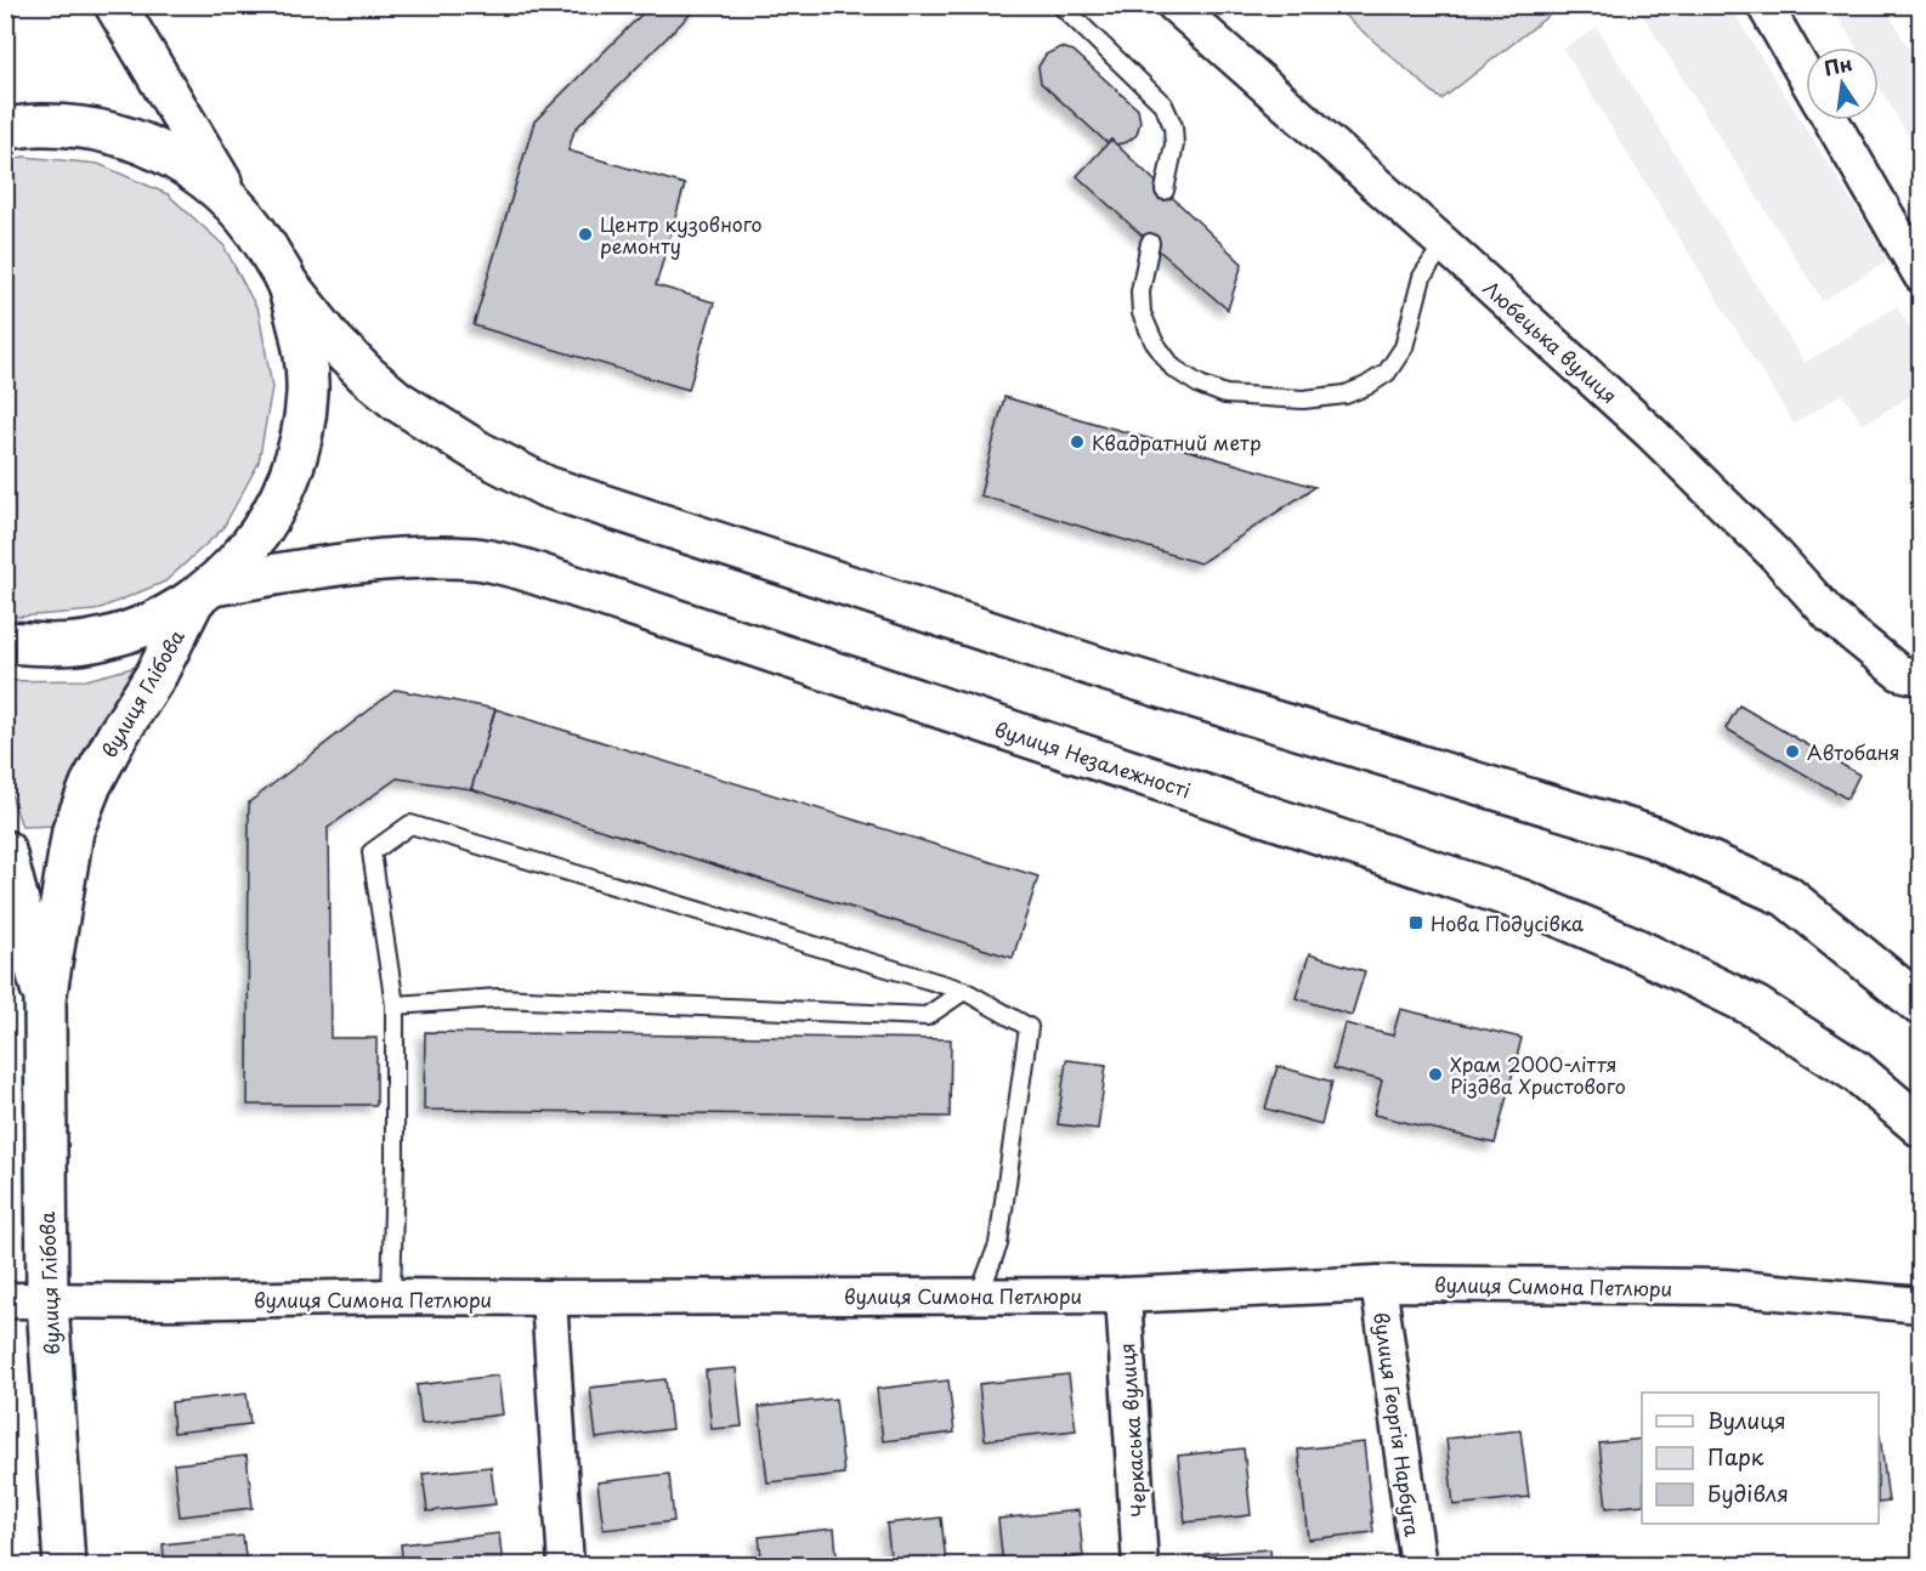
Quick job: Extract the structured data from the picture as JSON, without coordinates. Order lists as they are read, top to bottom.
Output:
{
  "streets": {
    "main road": ["вулиця Глібова", "вулиця Незалежності"],
    "street": [
      "Любецька вулиця",
      "вулиця Симона Петлюри",
      "вулиця Георгія Нарбута",
      "Черкаська вулиця"
    ]
  },
  "crossings": [
    ["вулиця Глібова", "вулиця Незалежності"],
    ["вулиця Глібова", "вулиця Симона Петлюри"],
    ["вулиця Симона Петлюри", "вулиця Георгія Нарбута"],
    ["вулиця Симона Петлюри", "Черкаська вулиця"]
  ],
  "places": {
    "other": [
      "Центр кузовного ремонту",
      "Квадратний метр",
      "Автобаня",
      "Храм 2000-ліття Різдва Христового"
    ],
    "transit": ["Нова Подусівка"]
  },
  "legend": ["Вулиця", "Парк", "Будівля"],
  "north": "top"
}
